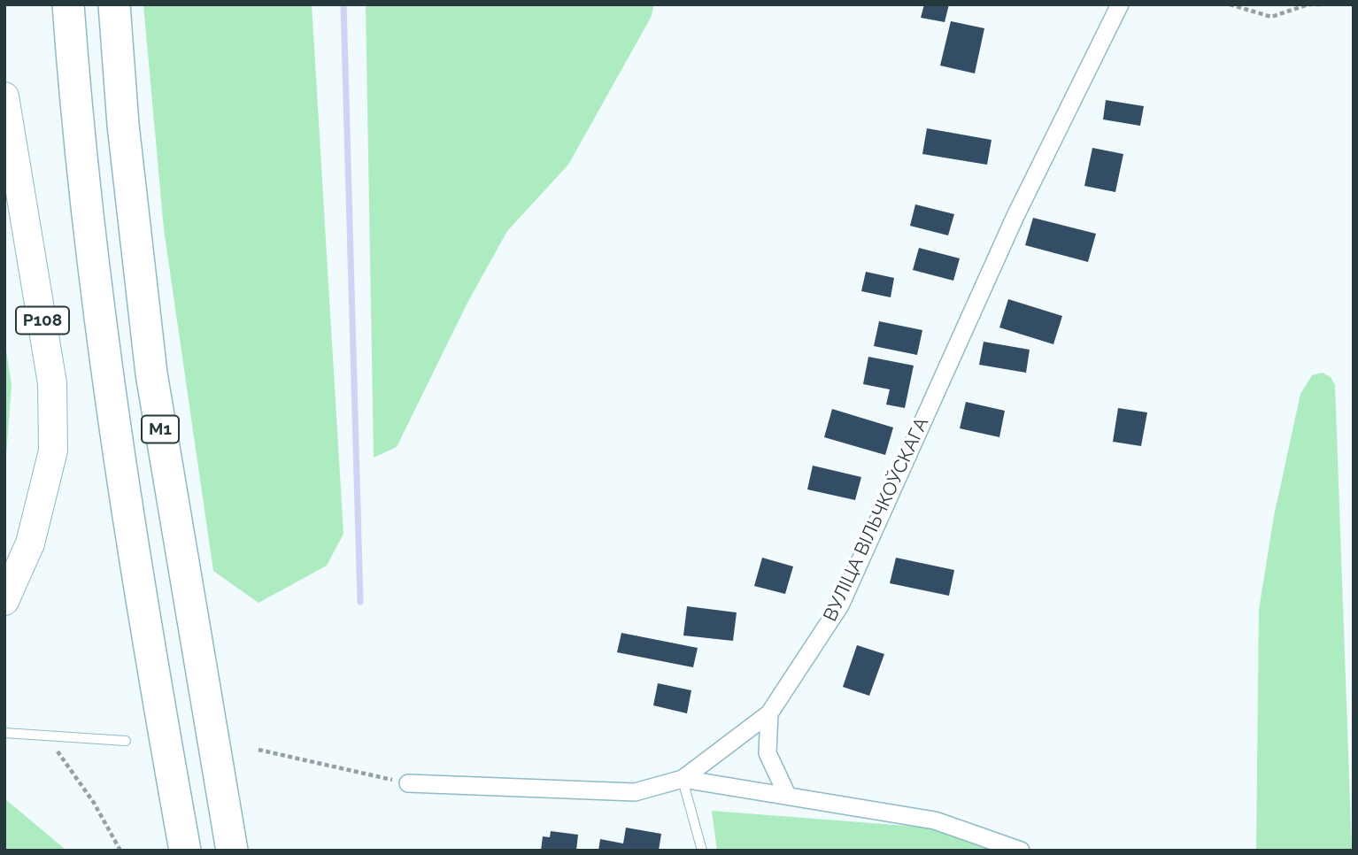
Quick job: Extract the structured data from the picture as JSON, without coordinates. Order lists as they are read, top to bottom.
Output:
{
  "streets": {
    "highway": ["М1"],
    "main road": ["Р108"],
    "street": ["ВУЛІЦА ВІЛЬЧКОЎСКАГА"]
  }
}
